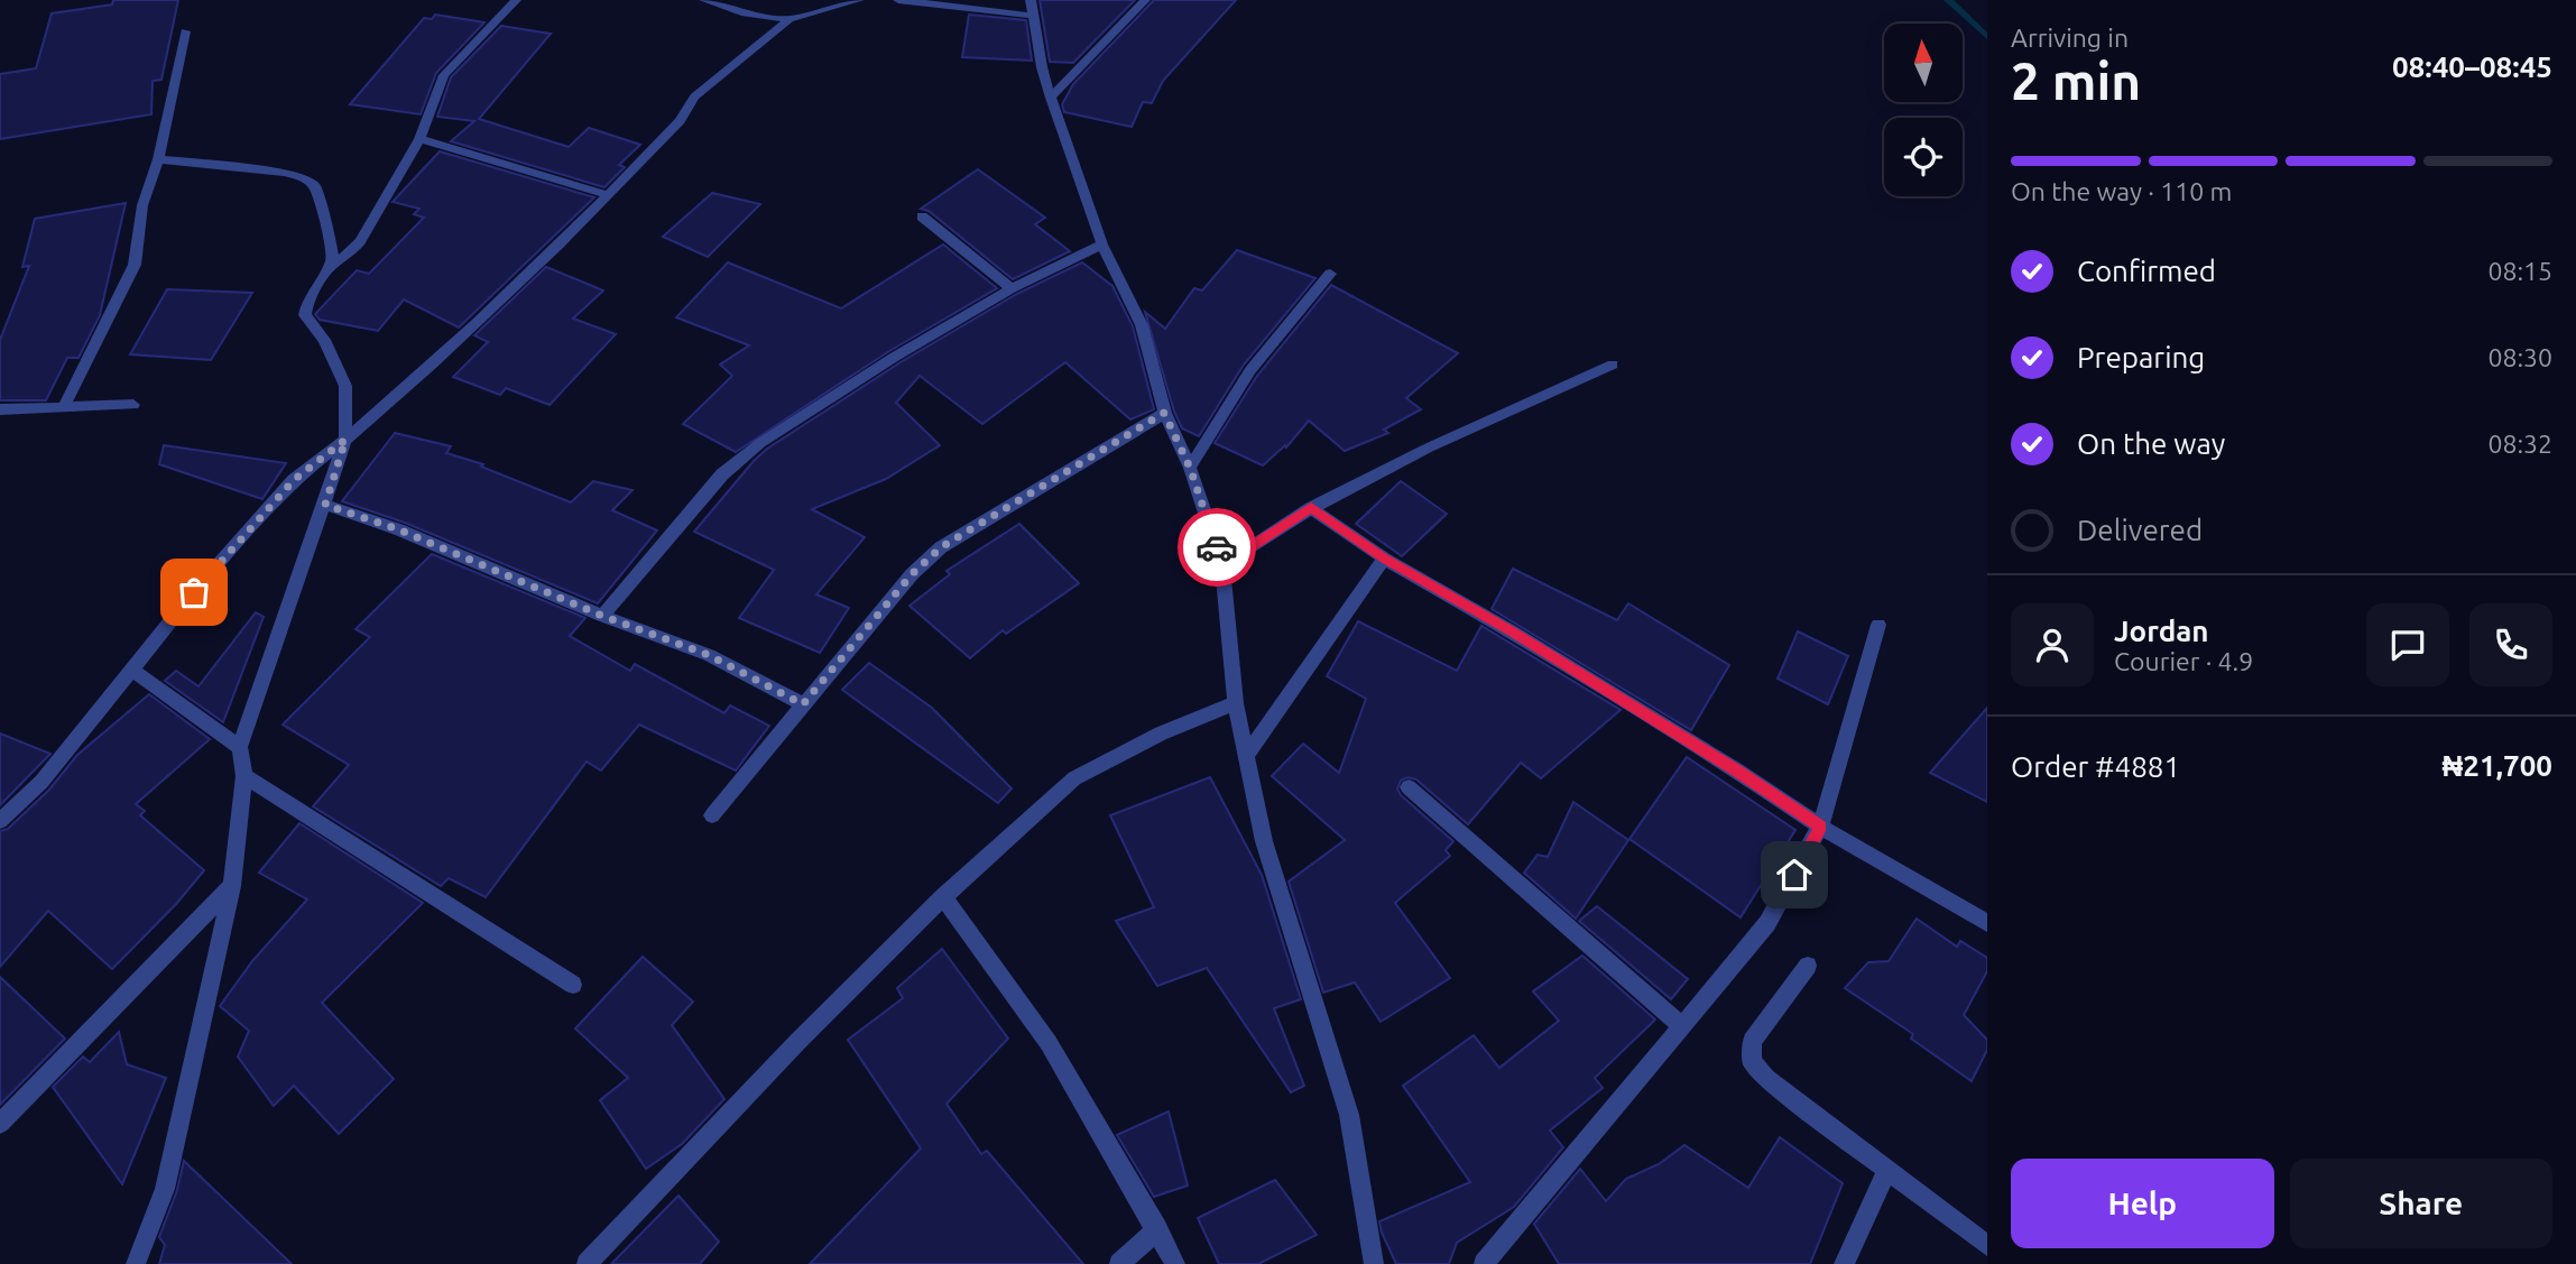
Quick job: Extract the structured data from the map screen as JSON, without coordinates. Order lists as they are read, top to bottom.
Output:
{
  "north": "top",
  "page": {
    "heading": ["2 min", "Arriving in", "08:40–08:45"],
    "panel": [
      "Jordan",
      "Courier · 4.9",
      "Order #4881",
      "₦21,700"
    ],
    "bar": "On the way · 110 m",
    "list": [
      ["Confirmed", "08:15"],
      ["Preparing", "08:30"],
      ["On the way", "08:32"],
      "Delivered"
    ],
    "buttons": ["Help", "Share"]
  }
}
